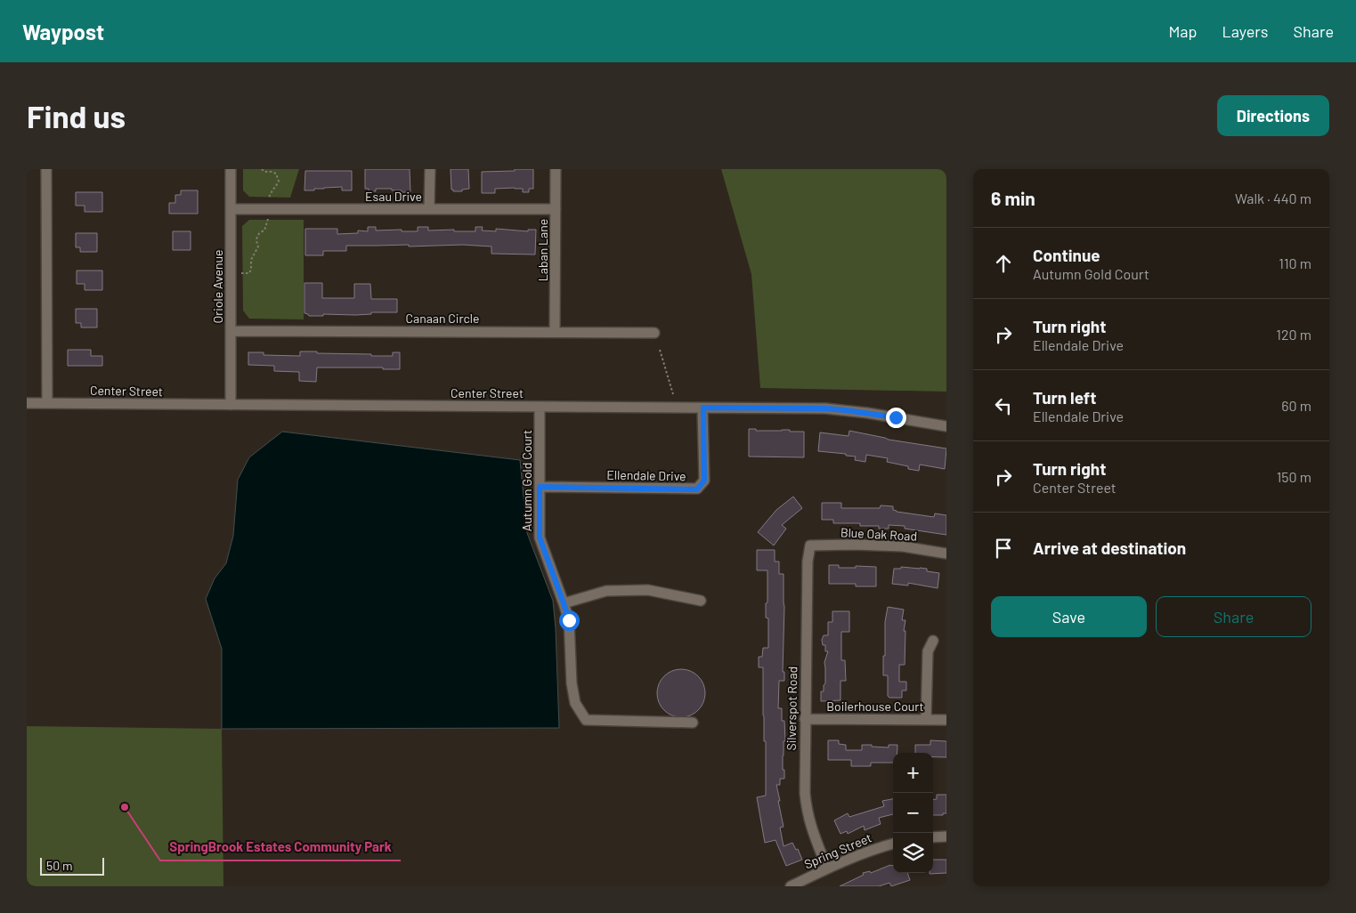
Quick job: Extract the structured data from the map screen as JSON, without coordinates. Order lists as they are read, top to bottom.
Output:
{
  "streets": {
    "street": [
      "Esau Drive",
      "Laban Lane",
      "Oriole Avenue",
      "Canaan Circle",
      "Center Street",
      "Ellendale Drive",
      "Autumn Gold Court",
      "Blue Oak Road",
      "Boilerhouse Court",
      "Silverspot Road",
      "Spring Street"
    ]
  },
  "crossings": [
    ["Esau Drive", "Laban Lane"],
    ["Esau Drive", "Oriole Avenue"],
    ["Laban Lane", "Canaan Circle"],
    ["Oriole Avenue", "Canaan Circle"],
    ["Oriole Avenue", "Center Street"],
    ["Center Street", "Ellendale Drive"],
    ["Center Street", "Autumn Gold Court"],
    ["Ellendale Drive", "Autumn Gold Court"],
    ["Blue Oak Road", "Silverspot Road"],
    ["Boilerhouse Court", "Silverspot Road"],
    ["Silverspot Road", "Spring Street"]
  ],
  "places": ["SpringBrook Estates Community Park"],
  "scale_bar": "50 m",
  "page": {
    "header": "Waypost",
    "nav": ["Map", "Layers", "Share"],
    "buttons": [
      "Directions",
      ["Save", "Share"]
    ],
    "title": "Find us",
    "heading": ["6 min", "Walk · 440 m"],
    "list": [
      ["Continue", "Autumn Gold Court", "110 m"],
      ["Turn right", "Ellendale Drive", "120 m"],
      ["Turn left", "Ellendale Drive", "60 m"],
      ["Turn right", "Center Street", "150 m"],
      "Arrive at destination"
    ],
    "map_buttons": ["+", "−"],
    "scale": "50 m"
  }
}
